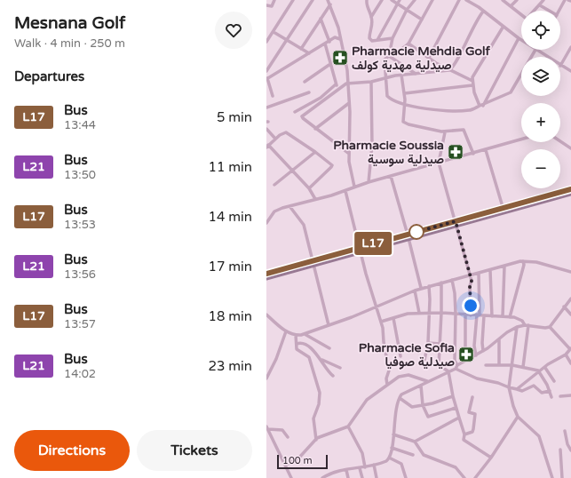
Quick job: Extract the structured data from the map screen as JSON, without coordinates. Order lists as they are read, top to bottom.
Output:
{
  "places": {
    "pharmacy": ["Pharmacie Mehdia Golf صيدلية مهدية كولف", "Pharmacie Soussia صيدلية سوسية", "Pharmacie Sofia صيدلية صوفيا"]
  },
  "lines": ["bus line L17"],
  "scale_bar": "100 m",
  "page": {
    "heading": [
      ["Mesnana Golf", "Walk · 4 min · 250 m"],
      "Departures"
    ],
    "on_map": "L17",
    "map_buttons": ["+", "−"],
    "list": [
      {
        "mark": "L17",
        "name": "Bus",
        "note": "13:44",
        "value": "5 min"
      },
      {
        "mark": "L21",
        "name": "Bus",
        "note": "13:50",
        "value": "11 min"
      },
      {
        "mark": "L17",
        "name": "Bus",
        "note": "13:53",
        "value": "14 min"
      },
      {
        "mark": "L21",
        "name": "Bus",
        "note": "13:56",
        "value": "17 min"
      },
      {
        "mark": "L17",
        "name": "Bus",
        "note": "13:57",
        "value": "18 min"
      },
      {
        "mark": "L21",
        "name": "Bus",
        "note": "14:02",
        "value": "23 min"
      }
    ],
    "buttons": ["Directions", "Tickets"],
    "scale": "100 m"
  }
}
